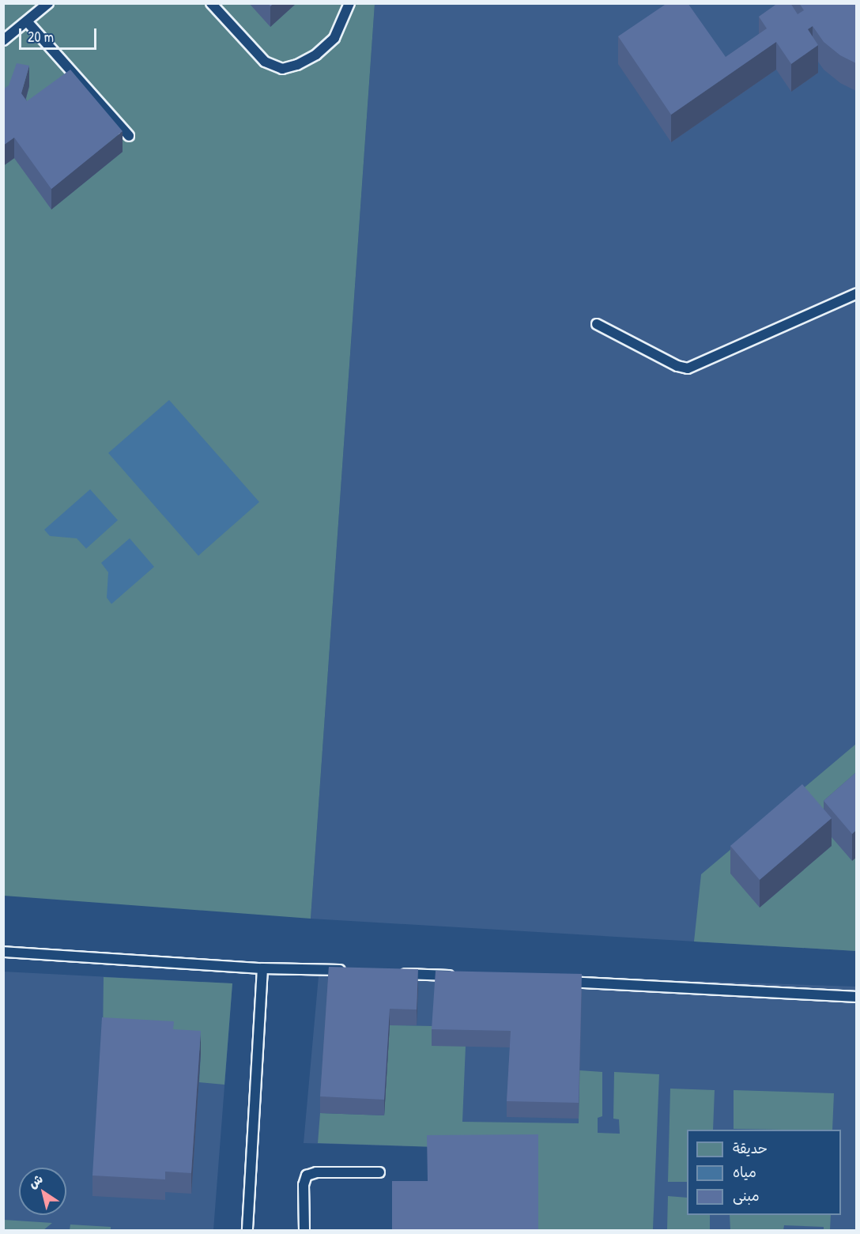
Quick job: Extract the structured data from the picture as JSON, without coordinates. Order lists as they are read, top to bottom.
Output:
{
  "legend": ["حديقة", "مياه", "مبنى"],
  "scale_bar": "20 m",
  "north": "top left"
}
